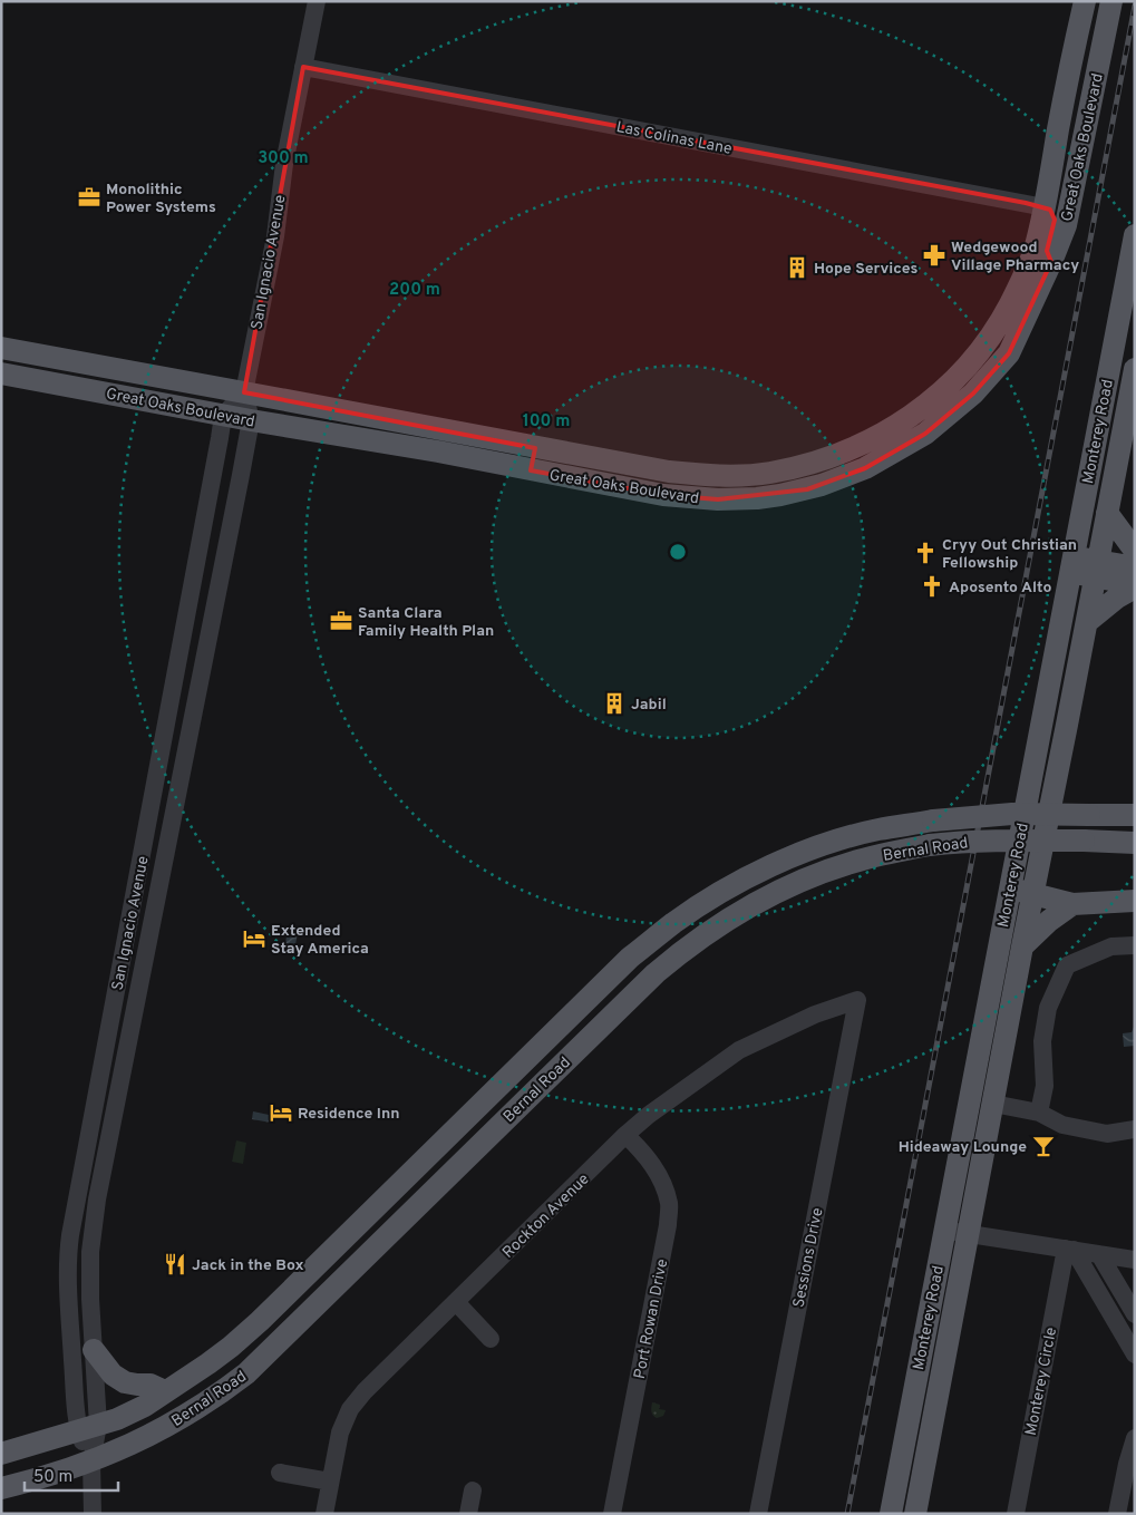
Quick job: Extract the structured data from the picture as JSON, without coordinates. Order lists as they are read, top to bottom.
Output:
{
  "streets": {
    "main road": ["Great Oaks Boulevard", "Monterey Road", "Bernal Road"],
    "street": [
      "Las Colinas Lane",
      "San Ignacio Avenue",
      "Rockton Avenue",
      "Sessions Drive",
      "Port Rowan Drive",
      "Monterey Circle"
    ]
  },
  "crossings": [
    ["Las Colinas Lane", "Great Oaks Boulevard"],
    ["Las Colinas Lane", "San Ignacio Avenue"],
    ["Great Oaks Boulevard", "San Ignacio Avenue"],
    ["San Ignacio Avenue", "Bernal Road"],
    ["Rockton Avenue", "Sessions Drive"],
    ["Rockton Avenue", "Port Rowan Drive"]
  ],
  "places": {
    "office": ["Monolithic Power Systems", "Santa Clara Family Health Plan"],
    "pharmacy": ["Wedgewood Village Pharmacy"],
    "building": ["Hope Services", "Jabil"],
    "church": ["Cryy Out Christian Fellowship", "Aposento Alto"],
    "hotel": ["Extended Stay America", "Residence Inn"],
    "bar": ["Hideaway Lounge"],
    "restaurant": ["Jack in the Box"]
  },
  "scale_bar": "50 m",
  "rings": ["300 m", "200 m", "100 m"]
}
